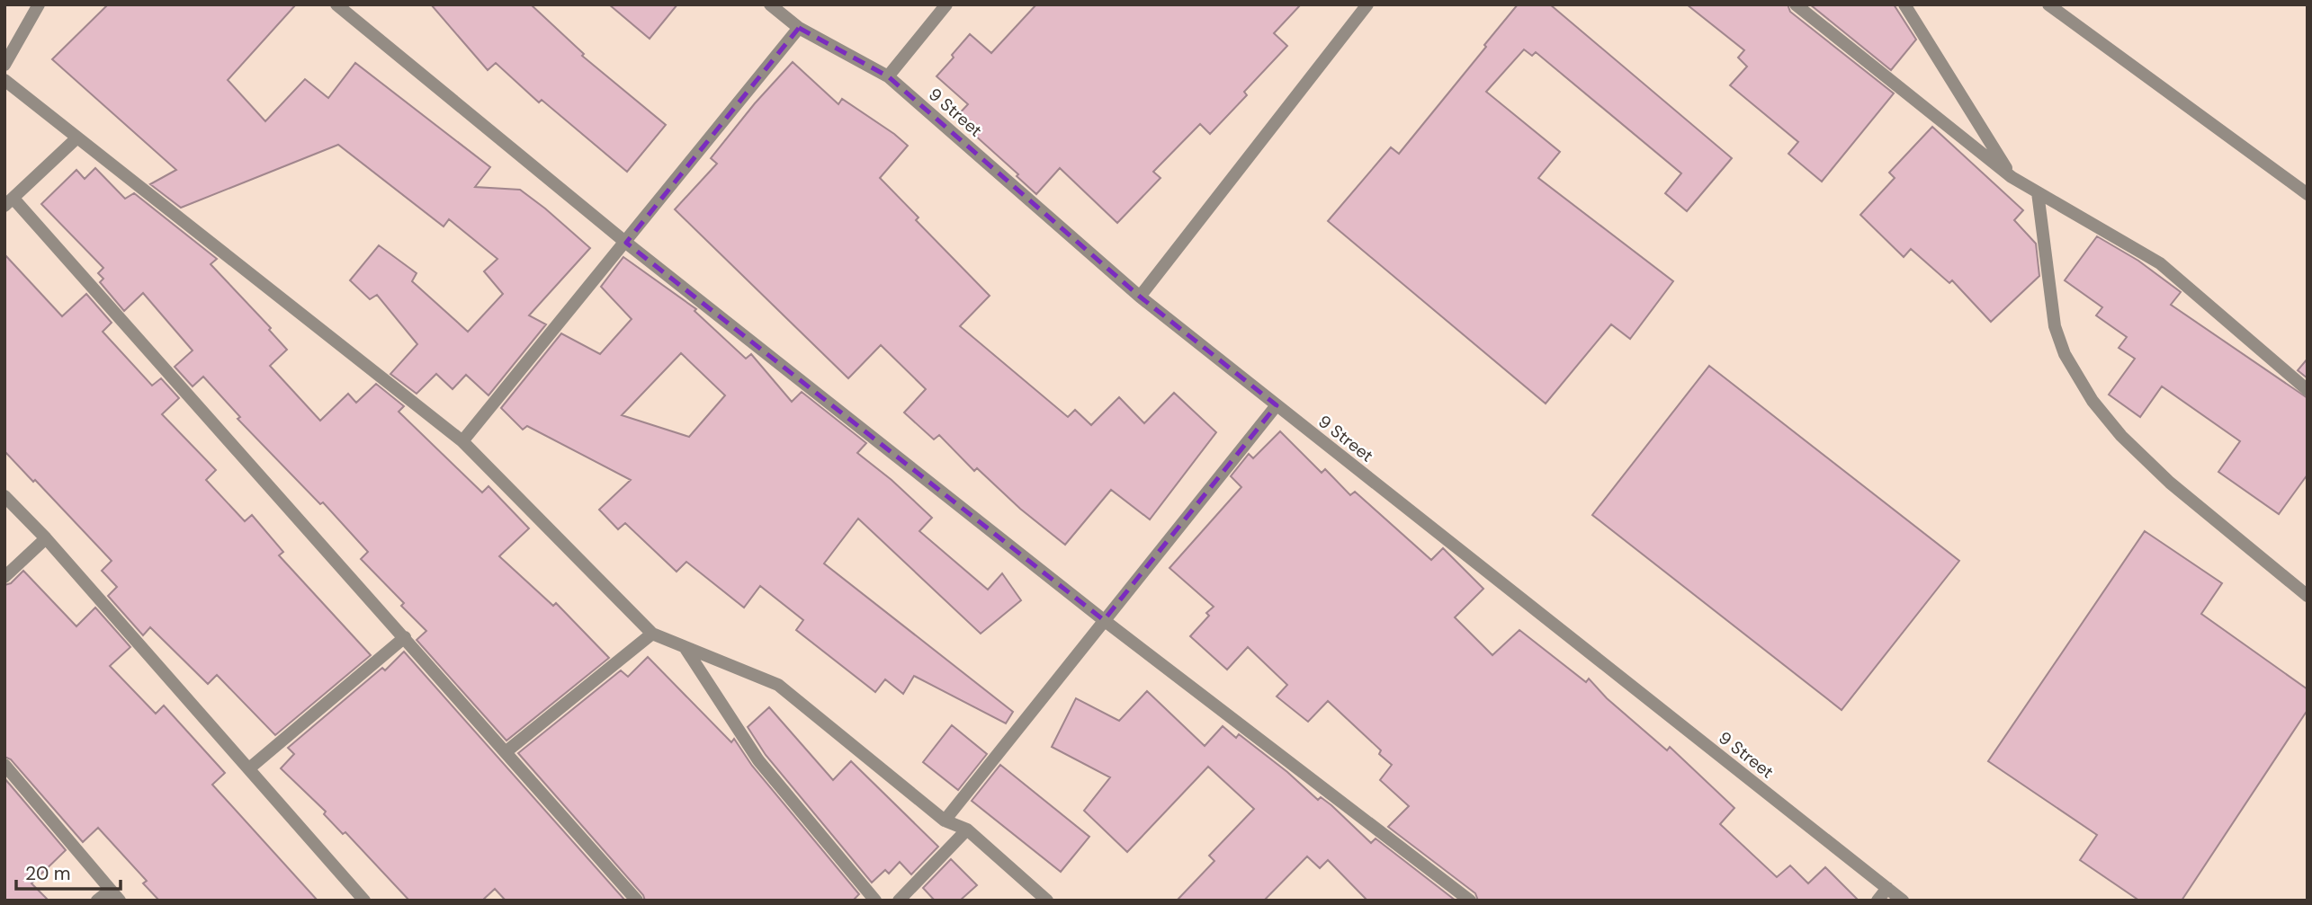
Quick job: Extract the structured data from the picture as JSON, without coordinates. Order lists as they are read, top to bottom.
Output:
{
  "streets": {
    "street": ["9 Street"]
  },
  "scale_bar": "20 m"
}
